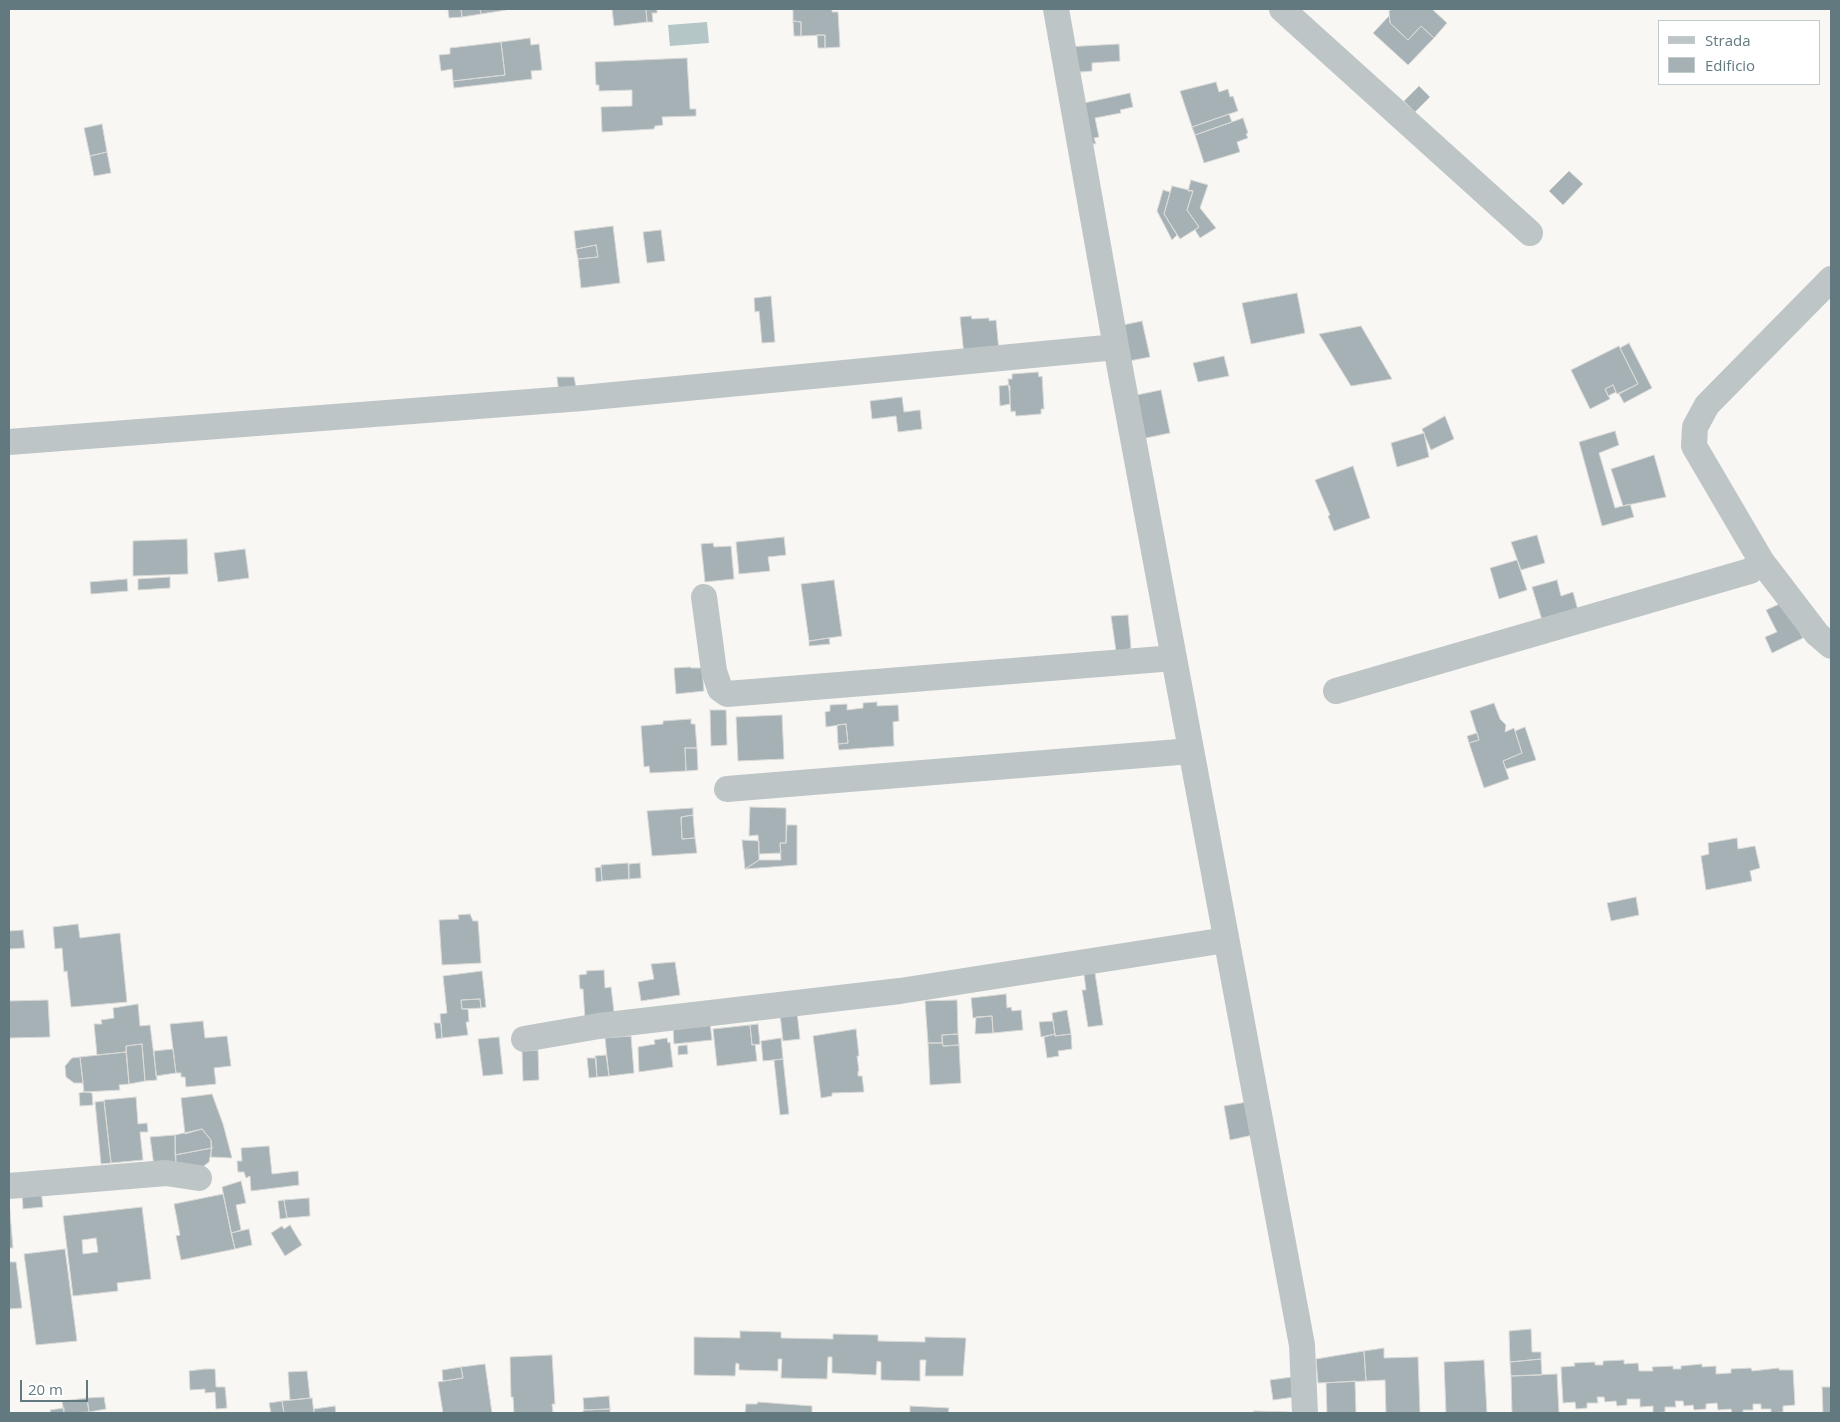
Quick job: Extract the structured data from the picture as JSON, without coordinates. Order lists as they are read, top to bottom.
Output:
{
  "legend": ["Strada", "Edificio"],
  "scale_bar": "20 m"
}
